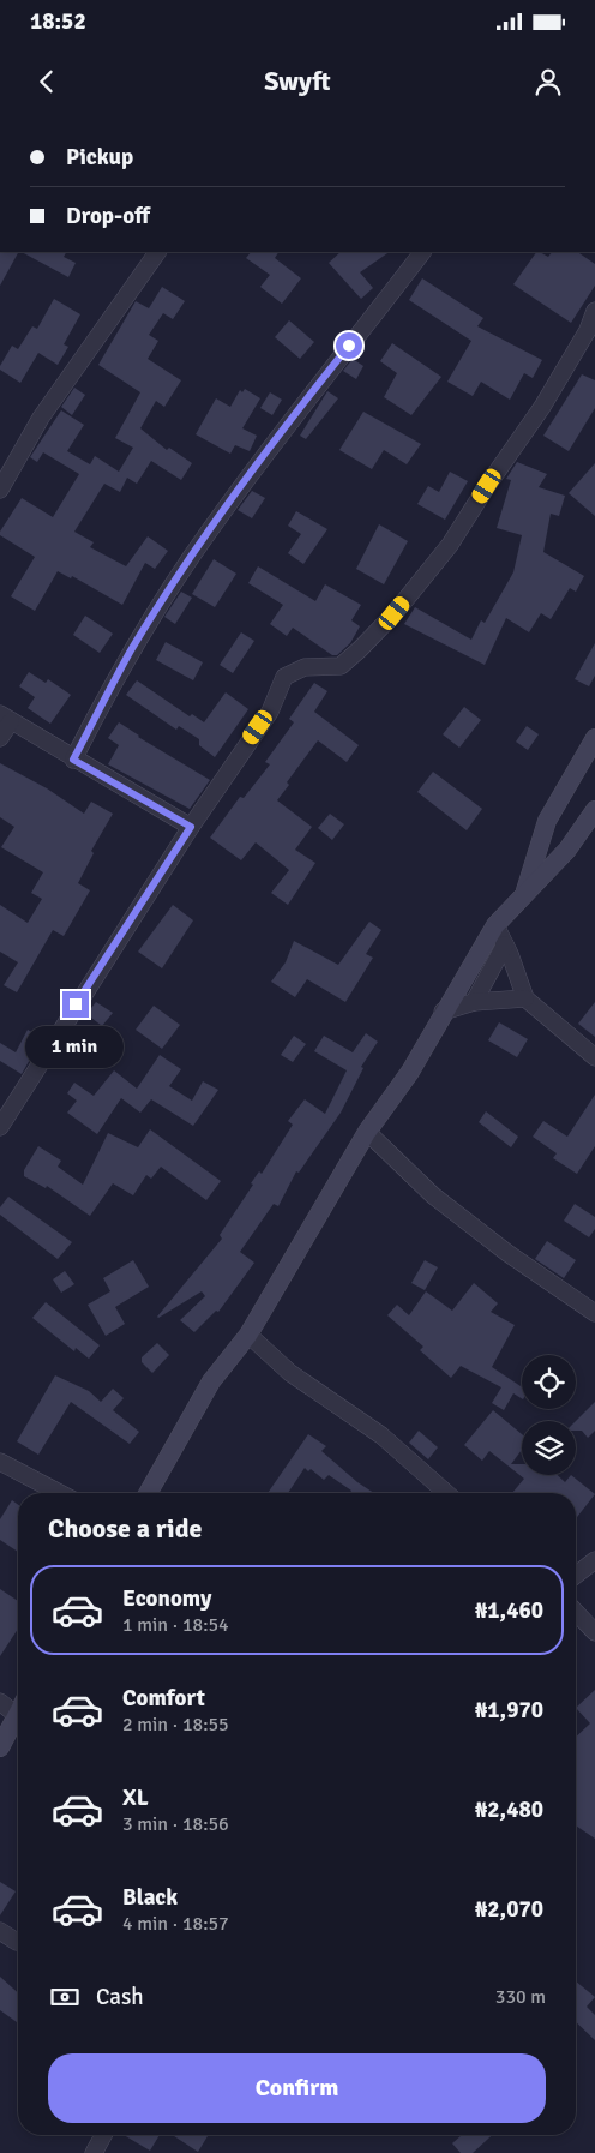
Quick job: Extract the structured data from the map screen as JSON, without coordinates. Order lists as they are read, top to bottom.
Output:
{
  "page": {
    "status": "18:52",
    "header": "Swyft",
    "banner": ["Pickup", "Drop-off"],
    "bubble": "1 min",
    "heading": "Choose a ride",
    "list": [
      {
        "name": "Economy",
        "note": "1 min · 18:54",
        "value": "₦1,460"
      },
      {
        "name": "Comfort",
        "note": "2 min · 18:55",
        "value": "₦1,970"
      },
      {
        "name": "XL",
        "note": "3 min · 18:56",
        "value": "₦2,480"
      },
      {
        "name": "Black",
        "note": "4 min · 18:57",
        "value": "₦2,070"
      }
    ],
    "pay": ["Cash", "330 m"],
    "buttons": "Confirm"
  }
}
